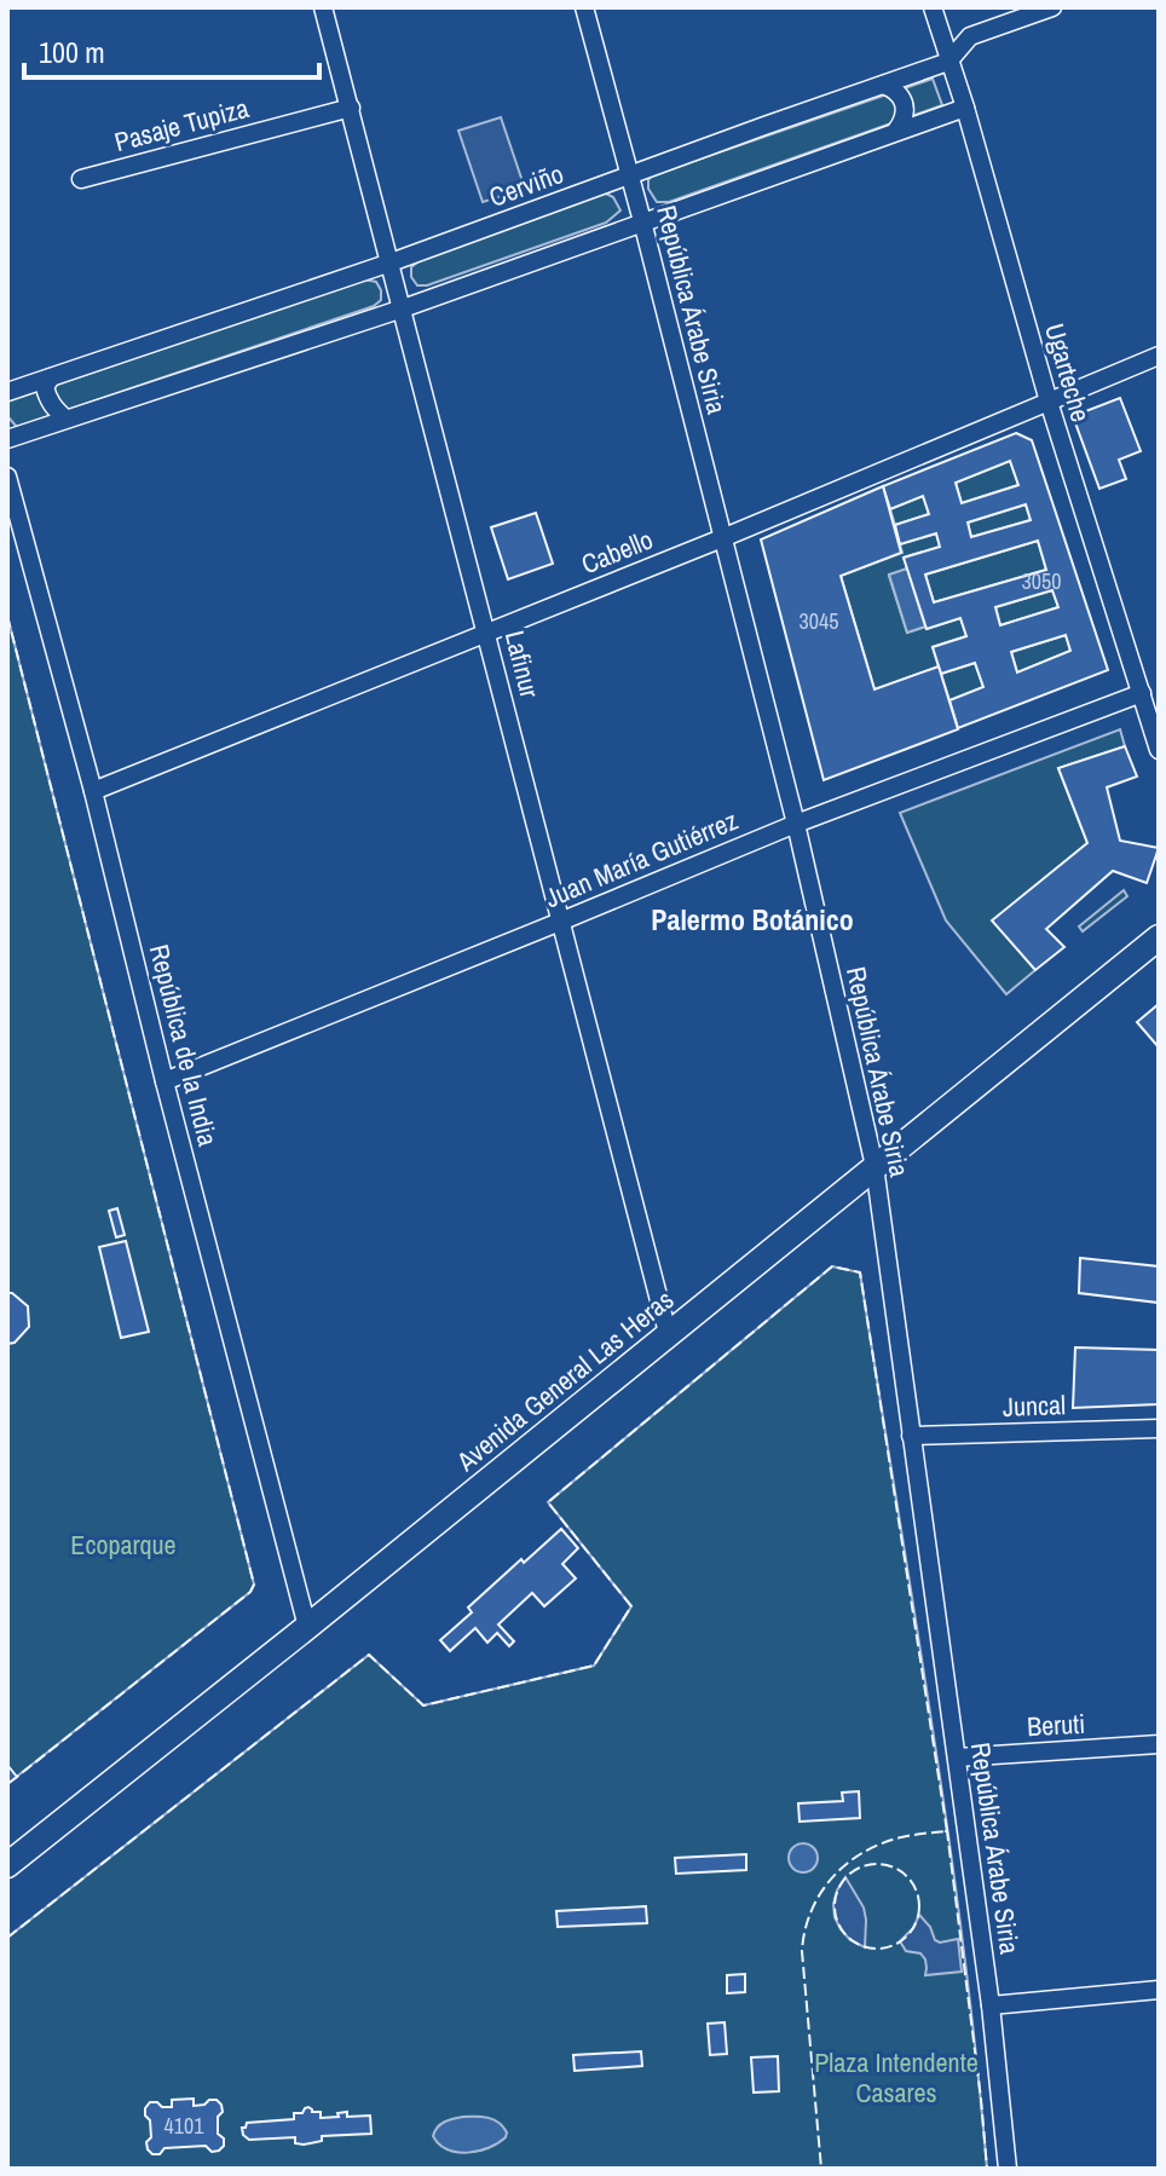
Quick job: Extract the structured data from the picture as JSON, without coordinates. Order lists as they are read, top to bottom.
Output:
{
  "streets": {
    "main road": ["Avenida General Las Heras"],
    "street": [
      "Pasaje Tupiza",
      "Cerviño",
      "República Árabe Siria",
      "Ugarteche",
      "Cabello",
      "Lafinur",
      "Juan María Gutiérrez",
      "República de la India",
      "Juncal",
      "Beruti"
    ]
  },
  "crossings": [
    ["Pasaje Tupiza", "Lafinur"],
    ["Cerviño", "República Árabe Siria"],
    ["Cerviño", "Ugarteche"],
    ["Cerviño", "Lafinur"],
    ["República Árabe Siria", "Cabello"],
    ["República Árabe Siria", "Juan María Gutiérrez"],
    ["República Árabe Siria", "Avenida General Las Heras"],
    ["República Árabe Siria", "Juncal"],
    ["República Árabe Siria", "Beruti"],
    ["Ugarteche", "Cabello"],
    ["Ugarteche", "Juan María Gutiérrez"],
    ["Cabello", "Lafinur"],
    ["Cabello", "República de la India"],
    ["Lafinur", "Juan María Gutiérrez"],
    ["Lafinur", "Avenida General Las Heras"],
    ["Juan María Gutiérrez", "República de la India"],
    ["República de la India", "Avenida General Las Heras"]
  ],
  "districts": ["Palermo Botánico"],
  "parks": ["Ecoparque", "Plaza Intendente Casares"],
  "house_numbers": ["3050", "3045", "4101"],
  "scale_bar": "100 m"
}
